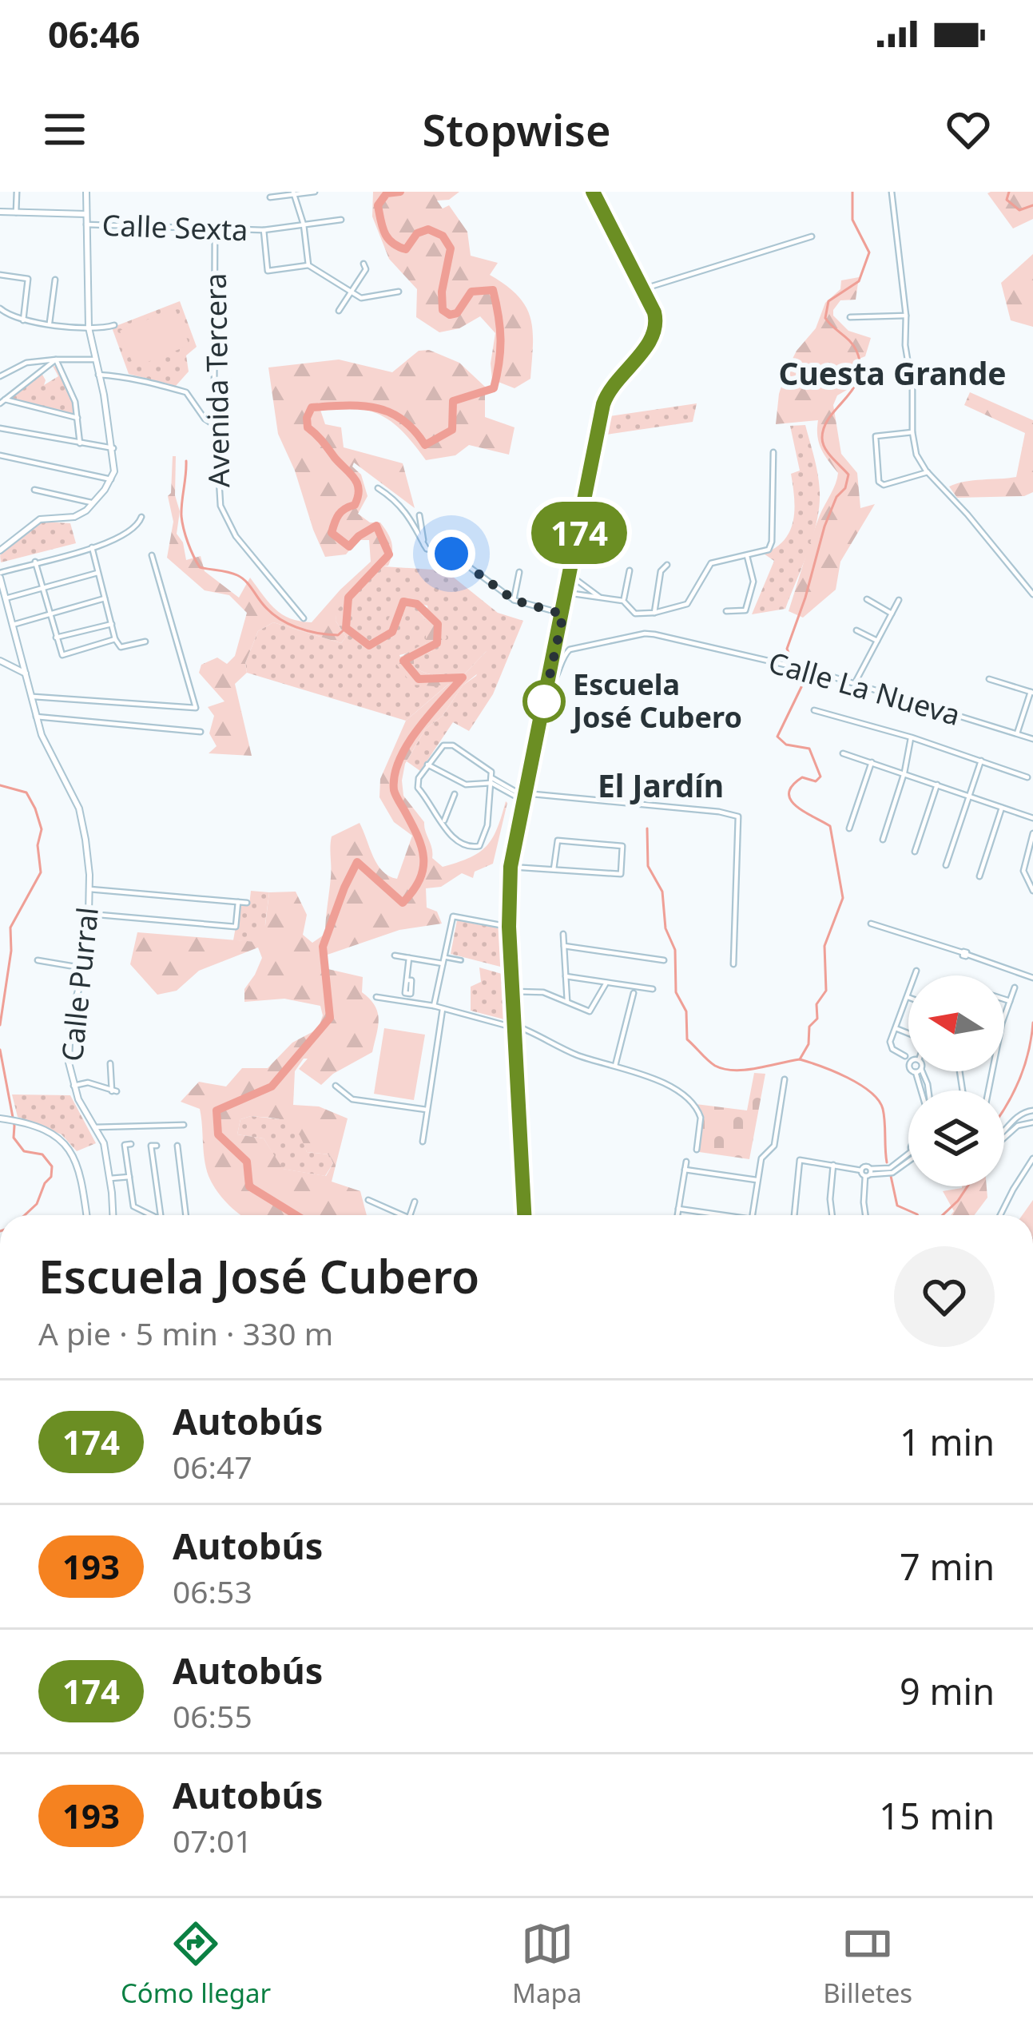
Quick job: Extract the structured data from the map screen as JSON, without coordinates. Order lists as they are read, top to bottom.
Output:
{
  "streets": {
    "street": [
      "Calle Sexta",
      "Avenida Tercera",
      "Calle La Nueva",
      "Calle Purral"
    ]
  },
  "crossings": [
    ["Calle Sexta", "Avenida Tercera"]
  ],
  "districts": ["Cuesta Grande", "El Jardín"],
  "places": ["Escuela José Cubero"],
  "lines": ["bus line 174"],
  "north": "left",
  "page": {
    "status": "06:46",
    "header": "Stopwise",
    "on_map": "174",
    "heading": ["Escuela José Cubero", "A pie · 5 min · 330 m"],
    "list": [
      {
        "mark": "174",
        "name": "Autobús",
        "note": "06:47",
        "value": "1 min"
      },
      {
        "mark": "193",
        "name": "Autobús",
        "note": "06:53",
        "value": "7 min"
      },
      {
        "mark": "174",
        "name": "Autobús",
        "note": "06:55",
        "value": "9 min"
      },
      {
        "mark": "193",
        "name": "Autobús",
        "note": "07:01",
        "value": "15 min"
      }
    ],
    "tabs": ["Cómo llegar", "Mapa", "Billetes"]
  }
}
